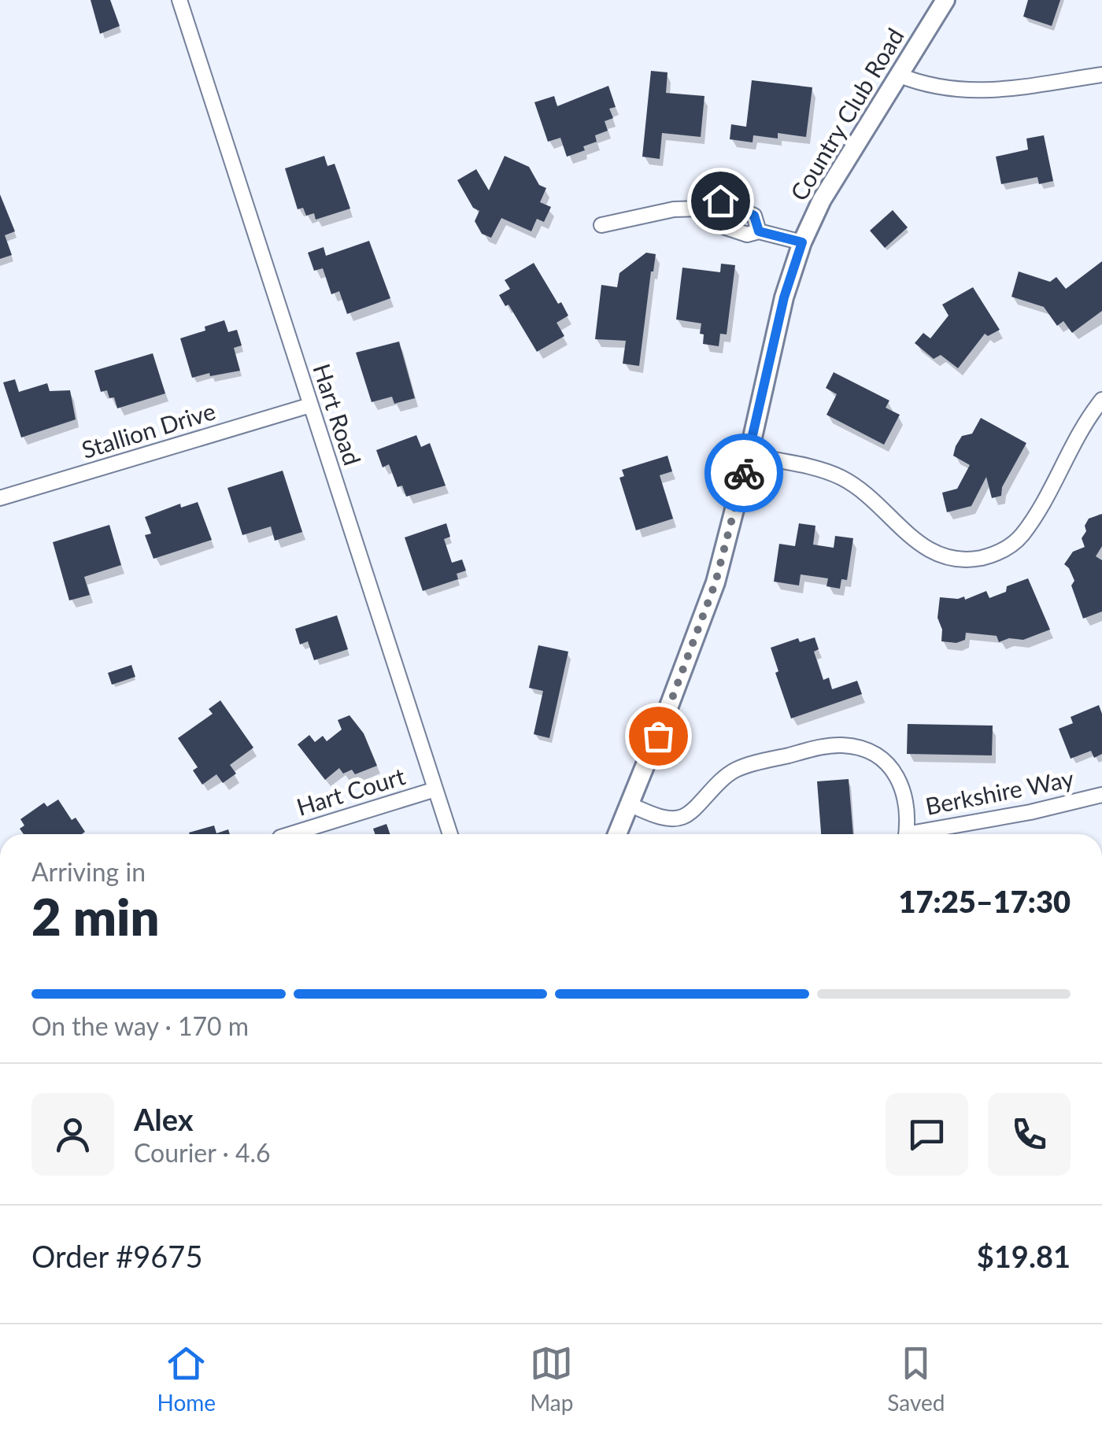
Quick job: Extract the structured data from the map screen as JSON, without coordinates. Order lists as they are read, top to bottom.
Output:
{
  "streets": {
    "main road": ["Country Club Road"],
    "street": [
      "Hart Road",
      "Stallion Drive",
      "Hart Court",
      "Berkshire Way"
    ]
  },
  "crossings": [
    ["Hart Road", "Stallion Drive"],
    ["Hart Road", "Hart Court"]
  ],
  "page": {
    "heading": ["2 min", "Arriving in", "17:25–17:30"],
    "panel": [
      "Alex",
      "Courier · 4.6",
      "Order #9675",
      "$19.81"
    ],
    "bar": "On the way · 170 m",
    "tabs": ["Home", "Map", "Saved"]
  }
}
